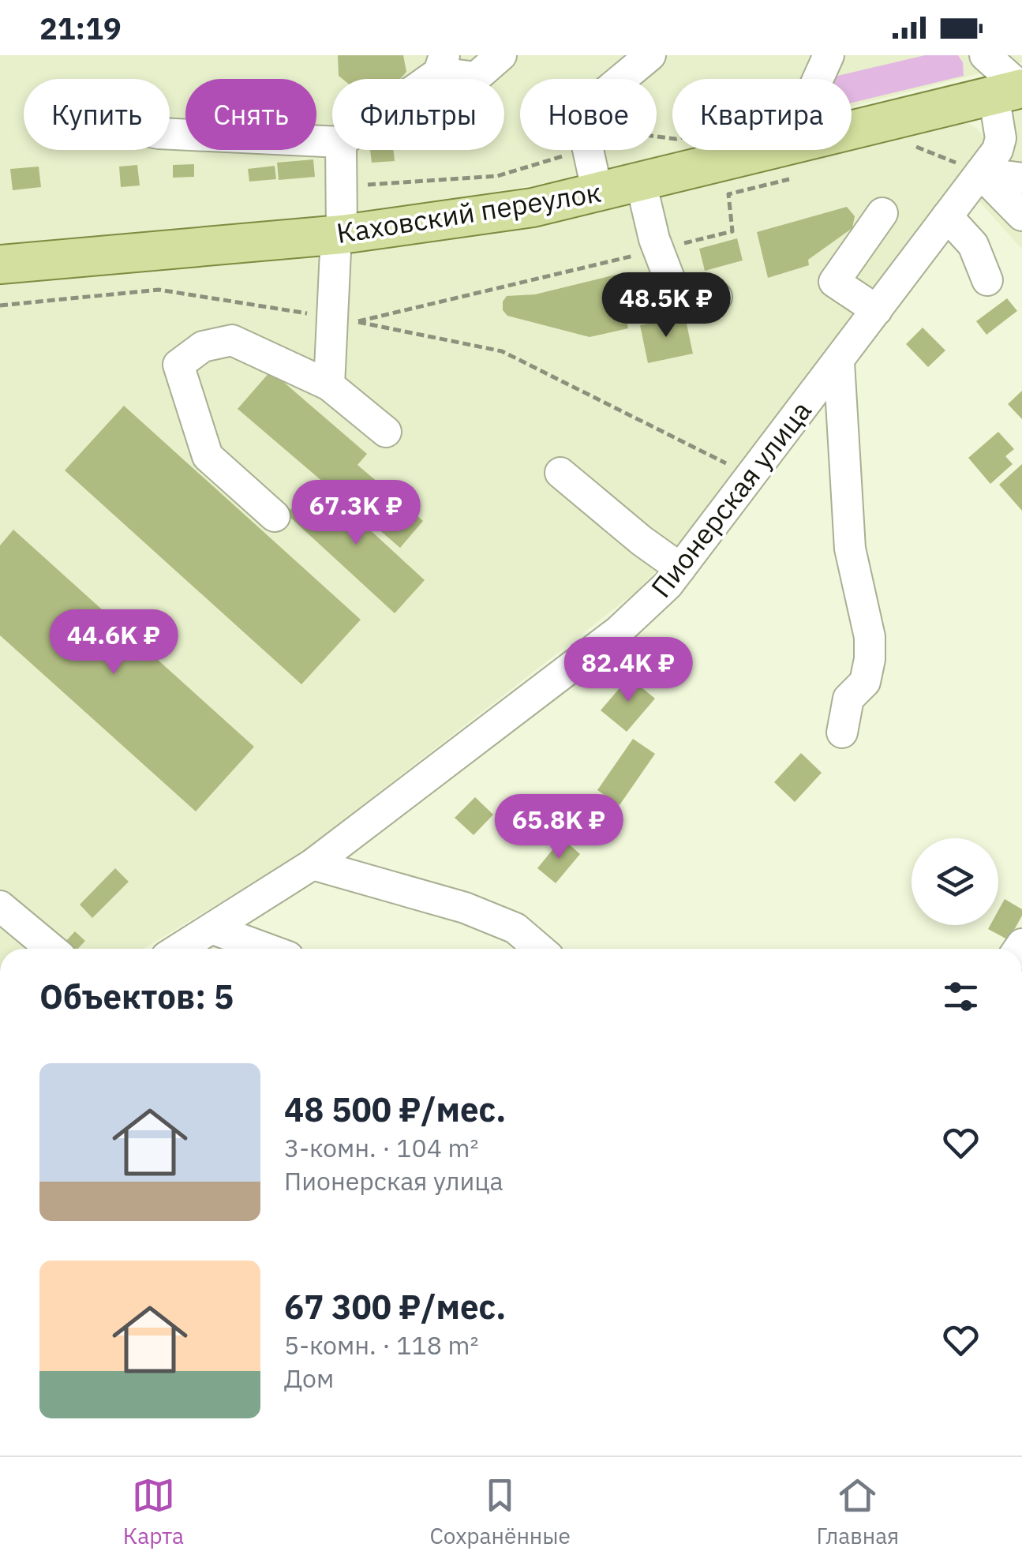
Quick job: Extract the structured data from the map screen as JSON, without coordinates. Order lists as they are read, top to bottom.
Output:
{
  "streets": {
    "main road": ["Каховский переулок"],
    "street": ["Пионерская улица"]
  },
  "crossings": [
    ["Каховский переулок", "Пионерская улица"]
  ],
  "page": {
    "status": "21:19",
    "chip": [
      "Купить",
      "Снять",
      "Фильтры",
      "Новое",
      "Квартира"
    ],
    "price": [
      "48.5K ₽",
      "67.3K ₽",
      "44.6K ₽",
      "82.4K ₽",
      "65.8K ₽"
    ],
    "heading": "Объектов: 5",
    "list": [
      {
        "name": "48 500 ₽/мес.",
        "note": "3-комн. · 104 m² · Пионерская улица"
      },
      {
        "name": "67 300 ₽/мес.",
        "note": "5-комн. · 118 m² · Дом"
      }
    ],
    "tabs": ["Карта", "Сохранённые", "Главная"]
  }
}
